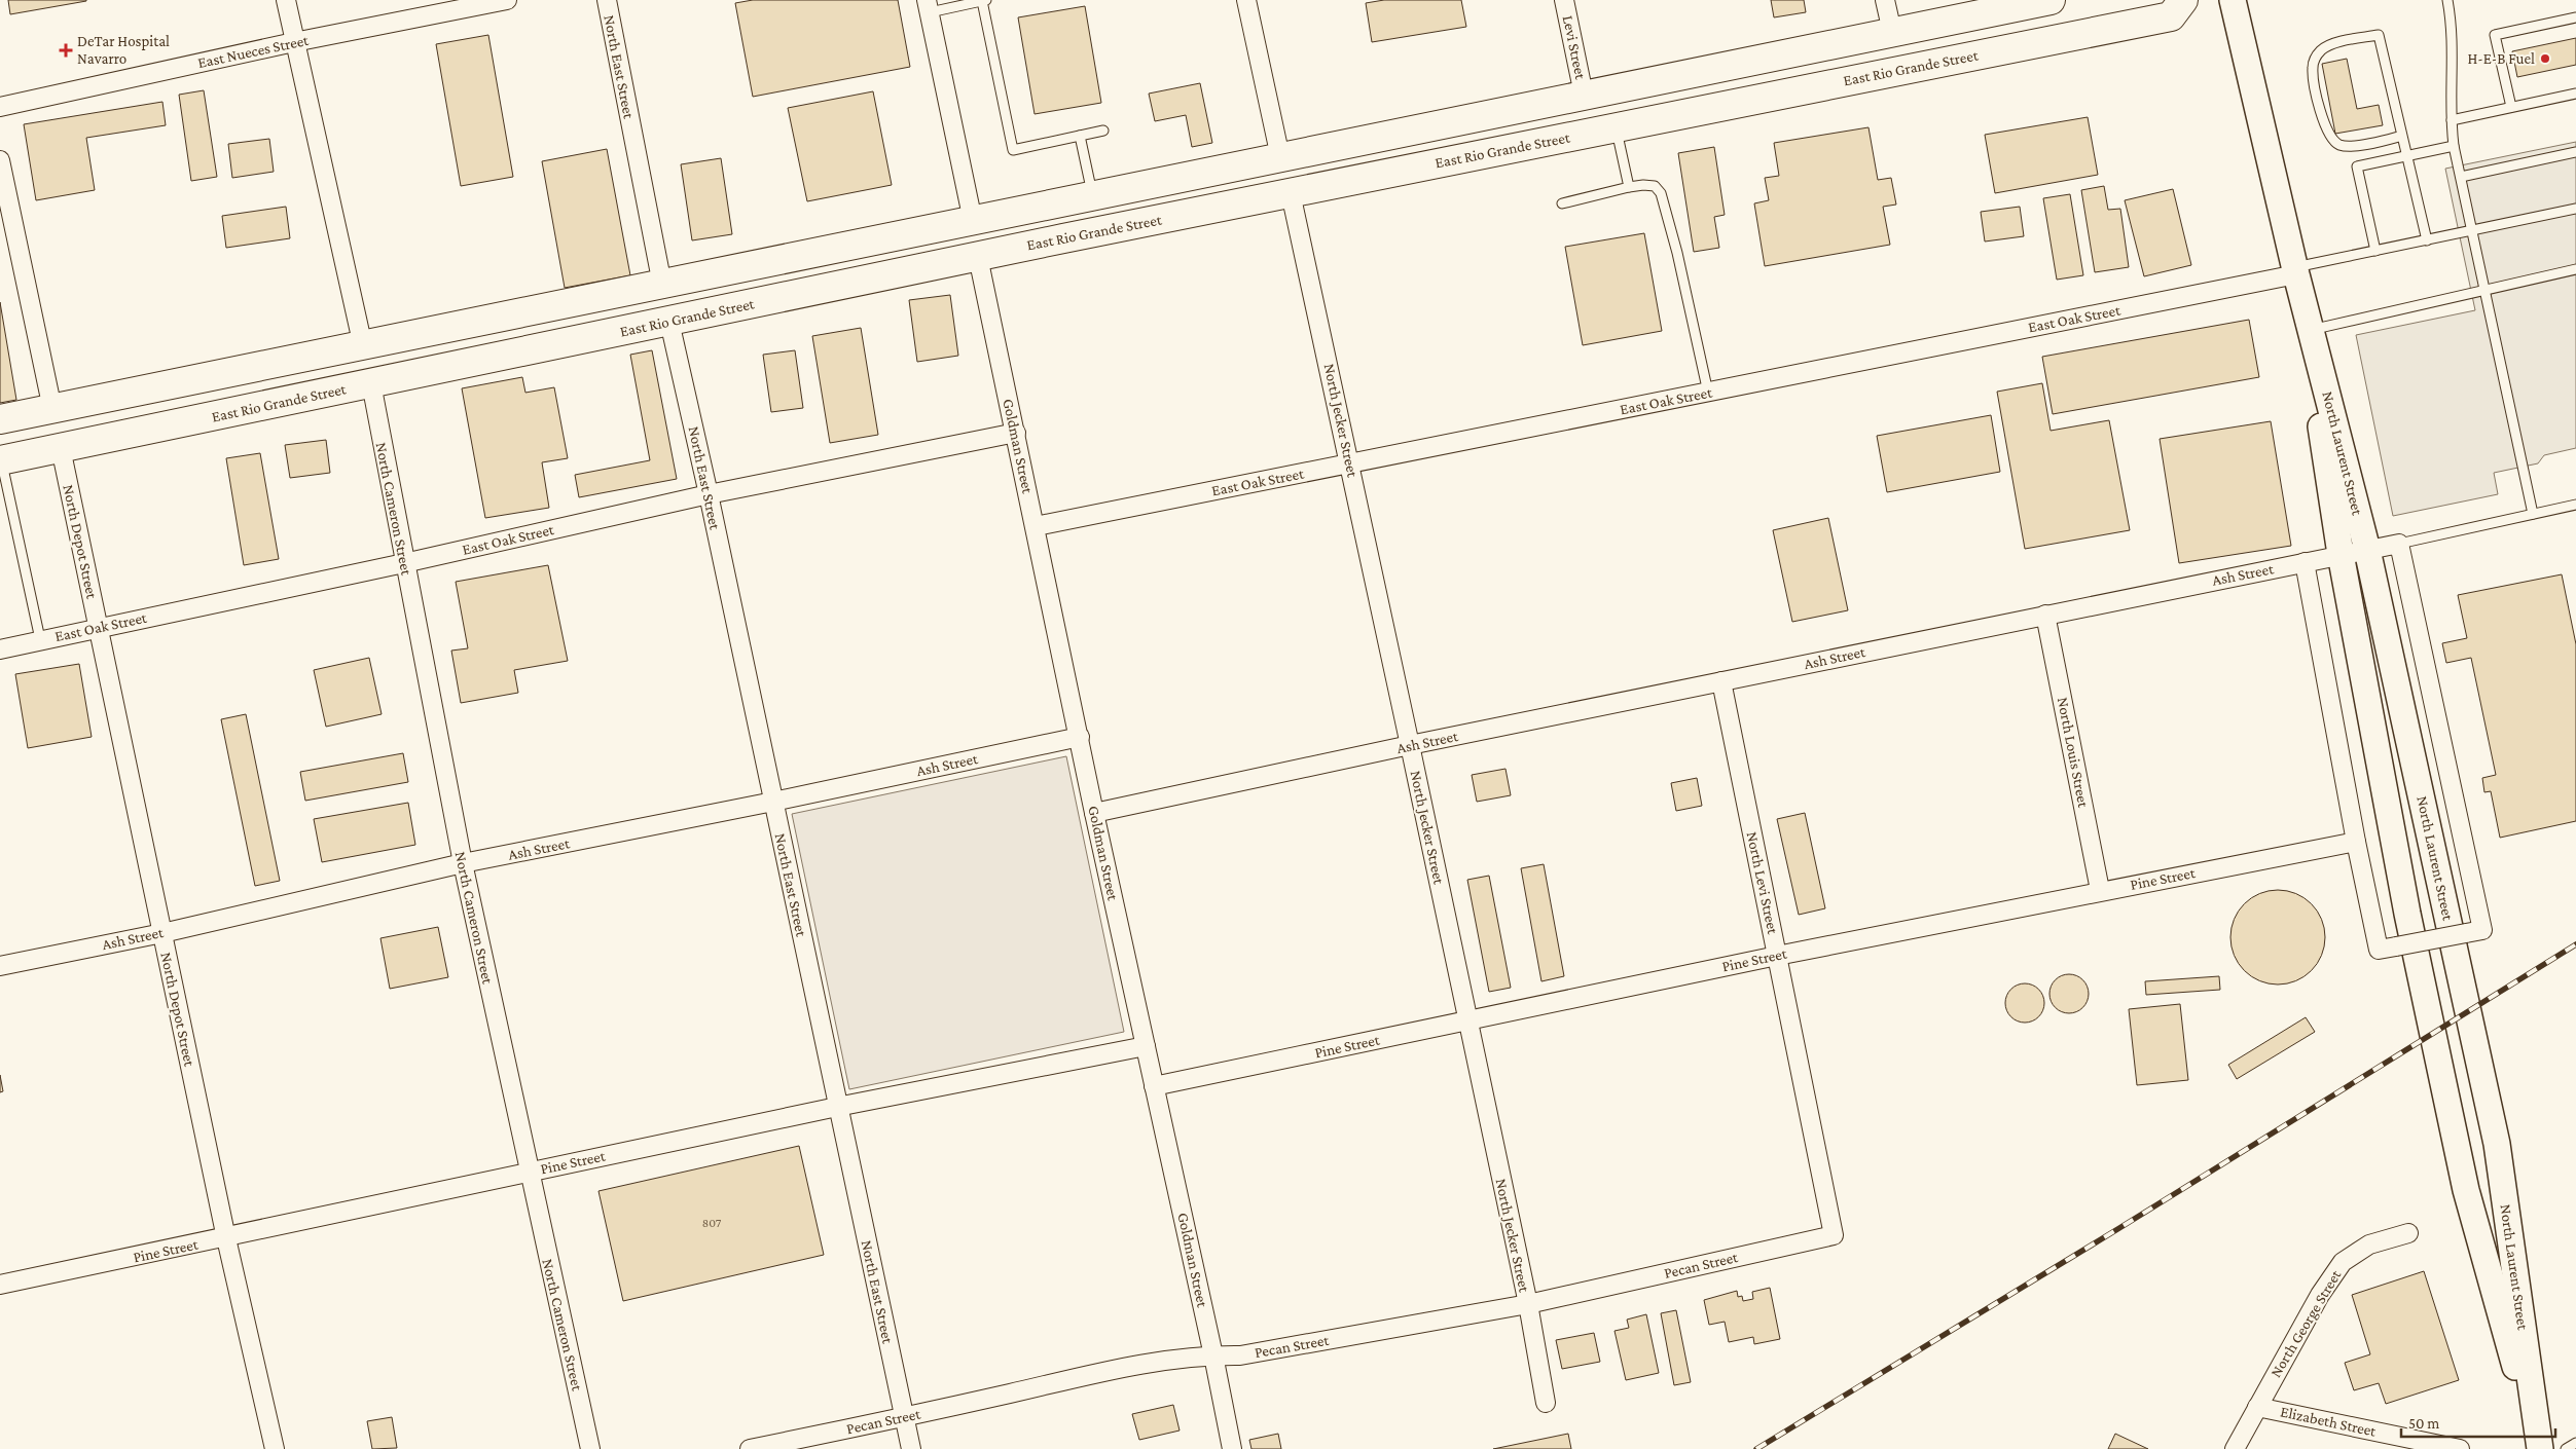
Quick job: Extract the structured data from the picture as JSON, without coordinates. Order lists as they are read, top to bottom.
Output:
{
  "streets": {
    "main road": ["East Rio Grande Street", "North Laurent Street"],
    "street": [
      "Levi Street",
      "East Nueces Street",
      "North East Street",
      "East Oak Street",
      "North Jecker Street",
      "Goldman Street",
      "North Cameron Street",
      "North Depot Street",
      "Ash Street",
      "North Louis Street",
      "Pine Street",
      "North Levi Street",
      "Pecan Street",
      "North George Street",
      "Elizabeth Street"
    ]
  },
  "crossings": [
    ["North East Street", "East Rio Grande Street"],
    ["North East Street", "East Oak Street"],
    ["North East Street", "Ash Street"],
    ["North East Street", "Pine Street"],
    ["North East Street", "Pecan Street"],
    ["East Rio Grande Street", "North Jecker Street"],
    ["East Rio Grande Street", "Goldman Street"],
    ["East Rio Grande Street", "North Cameron Street"],
    ["East Rio Grande Street", "North Depot Street"],
    ["East Oak Street", "North Jecker Street"],
    ["East Oak Street", "Goldman Street"],
    ["East Oak Street", "North Laurent Street"],
    ["East Oak Street", "North Cameron Street"],
    ["East Oak Street", "North Depot Street"],
    ["North Jecker Street", "Ash Street"],
    ["North Jecker Street", "Pine Street"],
    ["North Jecker Street", "Pecan Street"],
    ["Goldman Street", "Ash Street"],
    ["Goldman Street", "Pine Street"],
    ["Goldman Street", "Pecan Street"],
    ["North Laurent Street", "Ash Street"],
    ["North Cameron Street", "Ash Street"],
    ["North Cameron Street", "Pine Street"],
    ["North Depot Street", "Ash Street"],
    ["North Depot Street", "Pine Street"],
    ["Ash Street", "North Louis Street"],
    ["Ash Street", "North Levi Street"],
    ["North Louis Street", "Pine Street"],
    ["Pine Street", "North Levi Street"],
    ["North Levi Street", "Pecan Street"],
    ["North George Street", "Elizabeth Street"]
  ],
  "places": {
    "health": ["DeTar Hospital Navarro"],
    "other": ["H-E-B Fuel"]
  },
  "house_numbers": ["807"],
  "scale_bar": "50 m"
}
